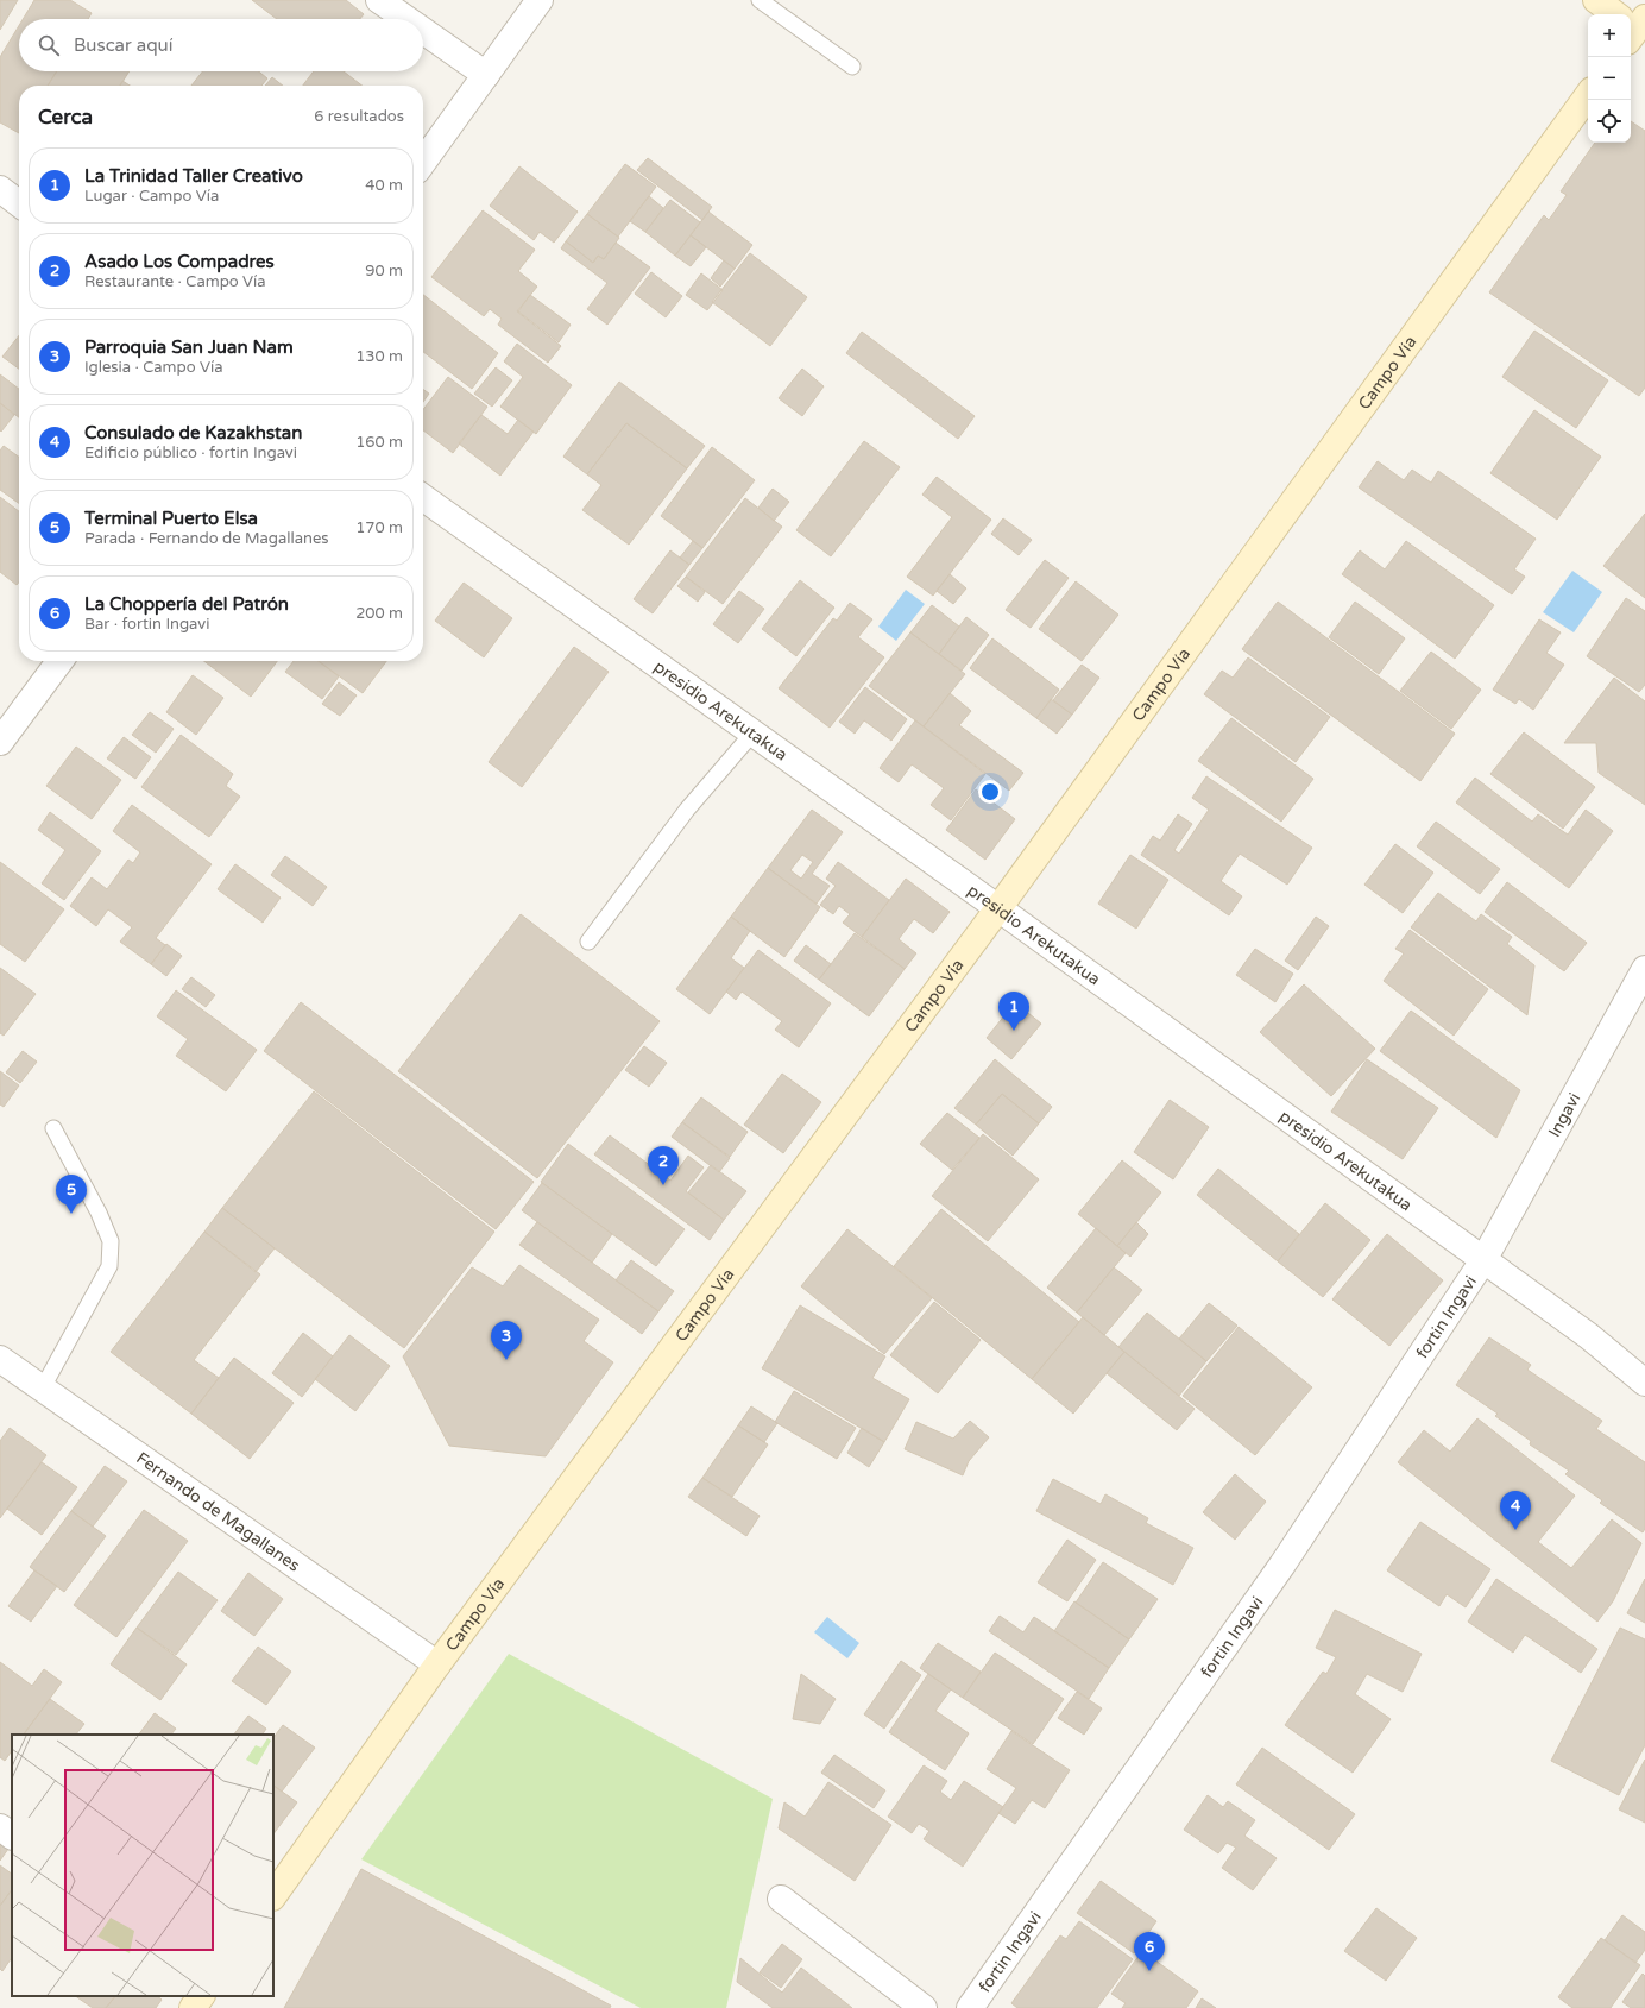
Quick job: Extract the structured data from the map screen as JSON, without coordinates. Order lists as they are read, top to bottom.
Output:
{
  "streets": {
    "street": [
      "Campo Vía",
      "presidio Arekutakua",
      "Ingavi",
      "fortin Ingavi",
      "Fernando de Magallanes"
    ]
  },
  "crossings": [
    ["Campo Vía", "presidio Arekutakua"],
    ["Campo Vía", "Fernando de Magallanes"],
    ["presidio Arekutakua", "Ingavi"],
    ["presidio Arekutakua", "fortin Ingavi"],
    ["Ingavi", "fortin Ingavi"]
  ],
  "page": {
    "map_buttons": ["+", "−"],
    "search": "Buscar aquí",
    "heading": ["Cerca", "6 resultados"],
    "list": [
      {
        "mark": "1",
        "name": "La Trinidad Taller Creativo",
        "note": "Lugar · Campo Vía",
        "value": "40 m"
      },
      {
        "mark": "2",
        "name": "Asado Los Compadres",
        "note": "Restaurante · Campo Vía",
        "value": "90 m"
      },
      {
        "mark": "3",
        "name": "Parroquia San Juan Nam",
        "note": "Iglesia · Campo Vía",
        "value": "130 m"
      },
      {
        "mark": "4",
        "name": "Consulado de Kazakhstan",
        "note": "Edificio público · fortin Ingavi",
        "value": "160 m"
      },
      {
        "mark": "5",
        "name": "Terminal Puerto Elsa",
        "note": "Parada · Fernando de Magallanes",
        "value": "170 m"
      },
      {
        "mark": "6",
        "name": "La Choppería del Patrón",
        "note": "Bar · fortin Ingavi",
        "value": "200 m"
      }
    ],
    "pins": [
      "1",
      "2",
      "5",
      "3",
      "4",
      "6"
    ]
  }
}
